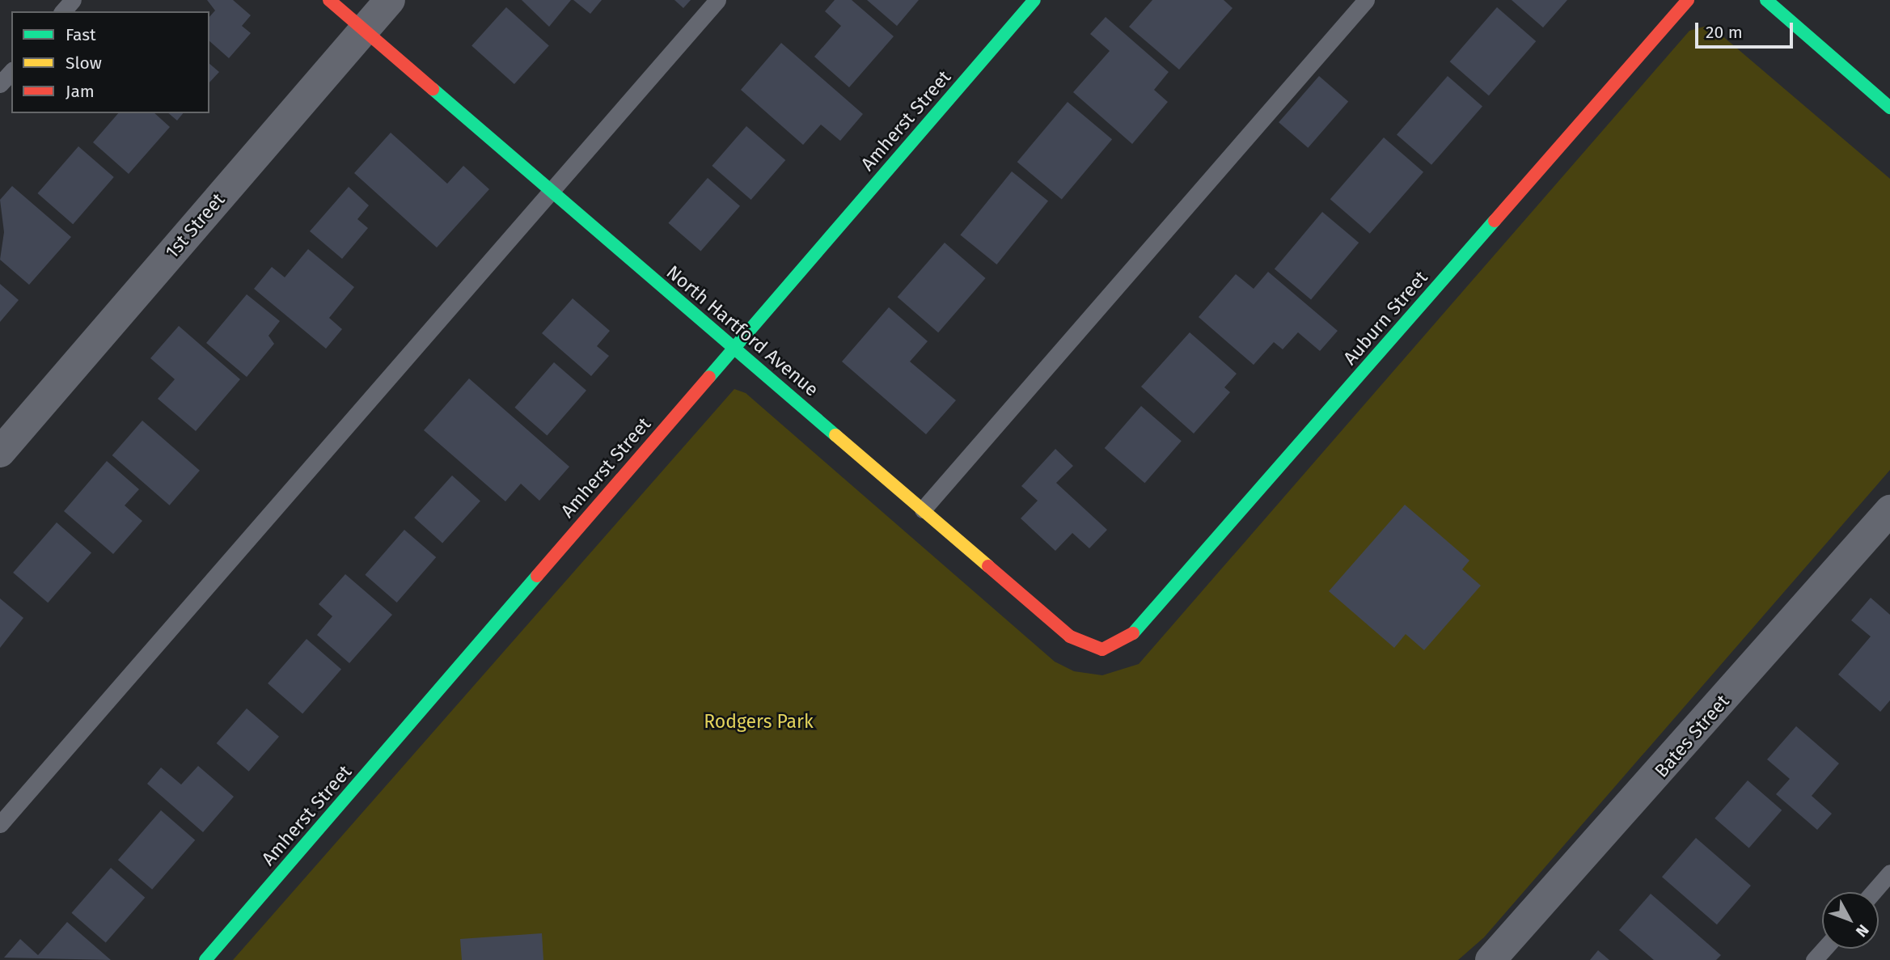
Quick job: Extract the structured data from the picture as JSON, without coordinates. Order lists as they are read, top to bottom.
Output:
{
  "streets": {
    "street": [
      "Amherst Street",
      "1st Street",
      "Auburn Street",
      "North Hartford Avenue",
      "Bates Street"
    ]
  },
  "crossings": [
    ["Amherst Street", "North Hartford Avenue"],
    ["1st Street", "North Hartford Avenue"],
    ["Auburn Street", "North Hartford Avenue"]
  ],
  "parks": ["Rodgers Park"],
  "legend": ["Fast", "Slow", "Jam"],
  "scale_bar": "20 m",
  "north": "bottom right"
}
